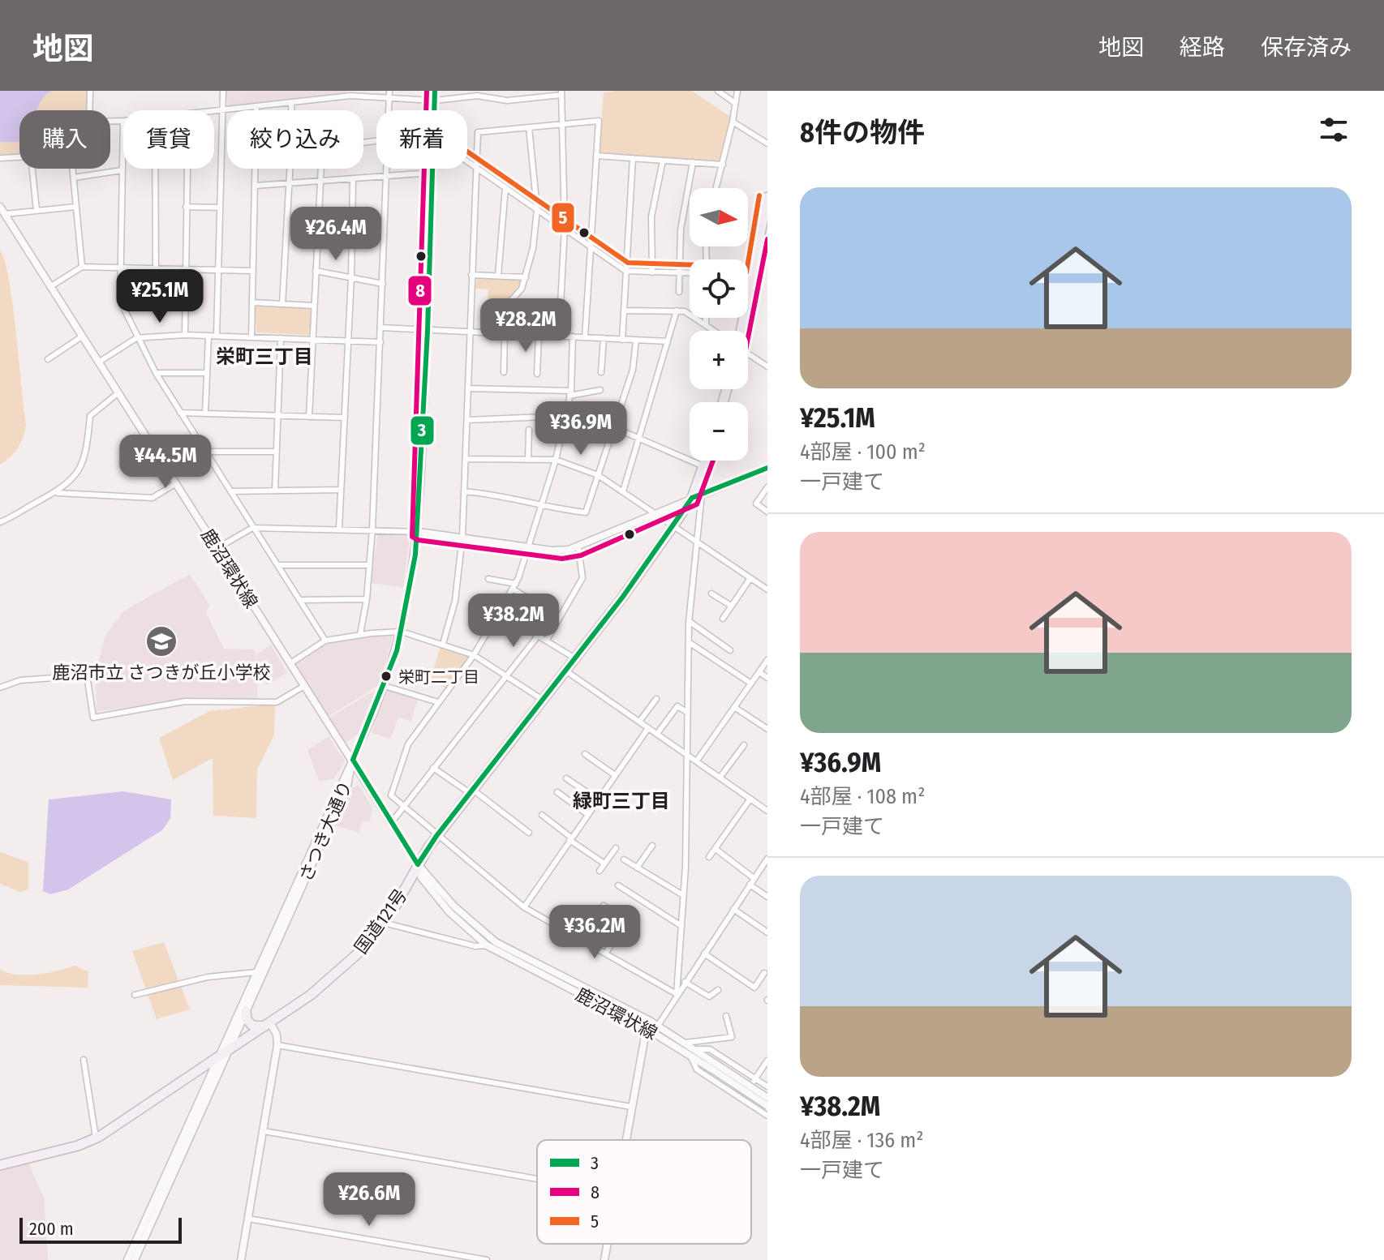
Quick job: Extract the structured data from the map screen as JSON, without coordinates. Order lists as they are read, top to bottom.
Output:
{
  "streets": {
    "highway": ["国道121号"],
    "street": ["鹿沼環状線", "さつき大通り"]
  },
  "crossings": [
    ["鹿沼環状線", "さつき大通り"],
    ["鹿沼環状線", "国道121号"],
    ["さつき大通り", "国道121号"]
  ],
  "districts": ["栄町三丁目", "緑町三丁目"],
  "places": {
    "school or university": ["鹿沼市立 さつきが丘小学校"],
    "other": ["栄町二丁目"]
  },
  "lines": ["transit line 3", "transit line 8", "transit line 5"],
  "legend": ["3", "8", "5"],
  "scale_bar": "200 m",
  "north": "right",
  "page": {
    "header": "地図",
    "nav": ["地図", "経路", "保存済み"],
    "heading": "8件の物件",
    "chip": [
      "購入",
      "賃貸",
      "絞り込み",
      "新着"
    ],
    "list": [
      {
        "name": "¥25.1M",
        "note": "4部屋 · 100 m² · 一戸建て"
      },
      {
        "name": "¥36.9M",
        "note": "4部屋 · 108 m² · 一戸建て"
      },
      {
        "name": "¥38.2M",
        "note": "4部屋 · 136 m² · 一戸建て"
      }
    ],
    "map_buttons": ["+", "−"],
    "price": [
      "¥26.4M",
      "¥25.1M",
      "¥28.2M",
      "¥36.9M",
      "¥44.5M",
      "¥38.2M",
      "¥36.2M",
      "¥26.6M"
    ],
    "scale": "200 m"
  }
}
